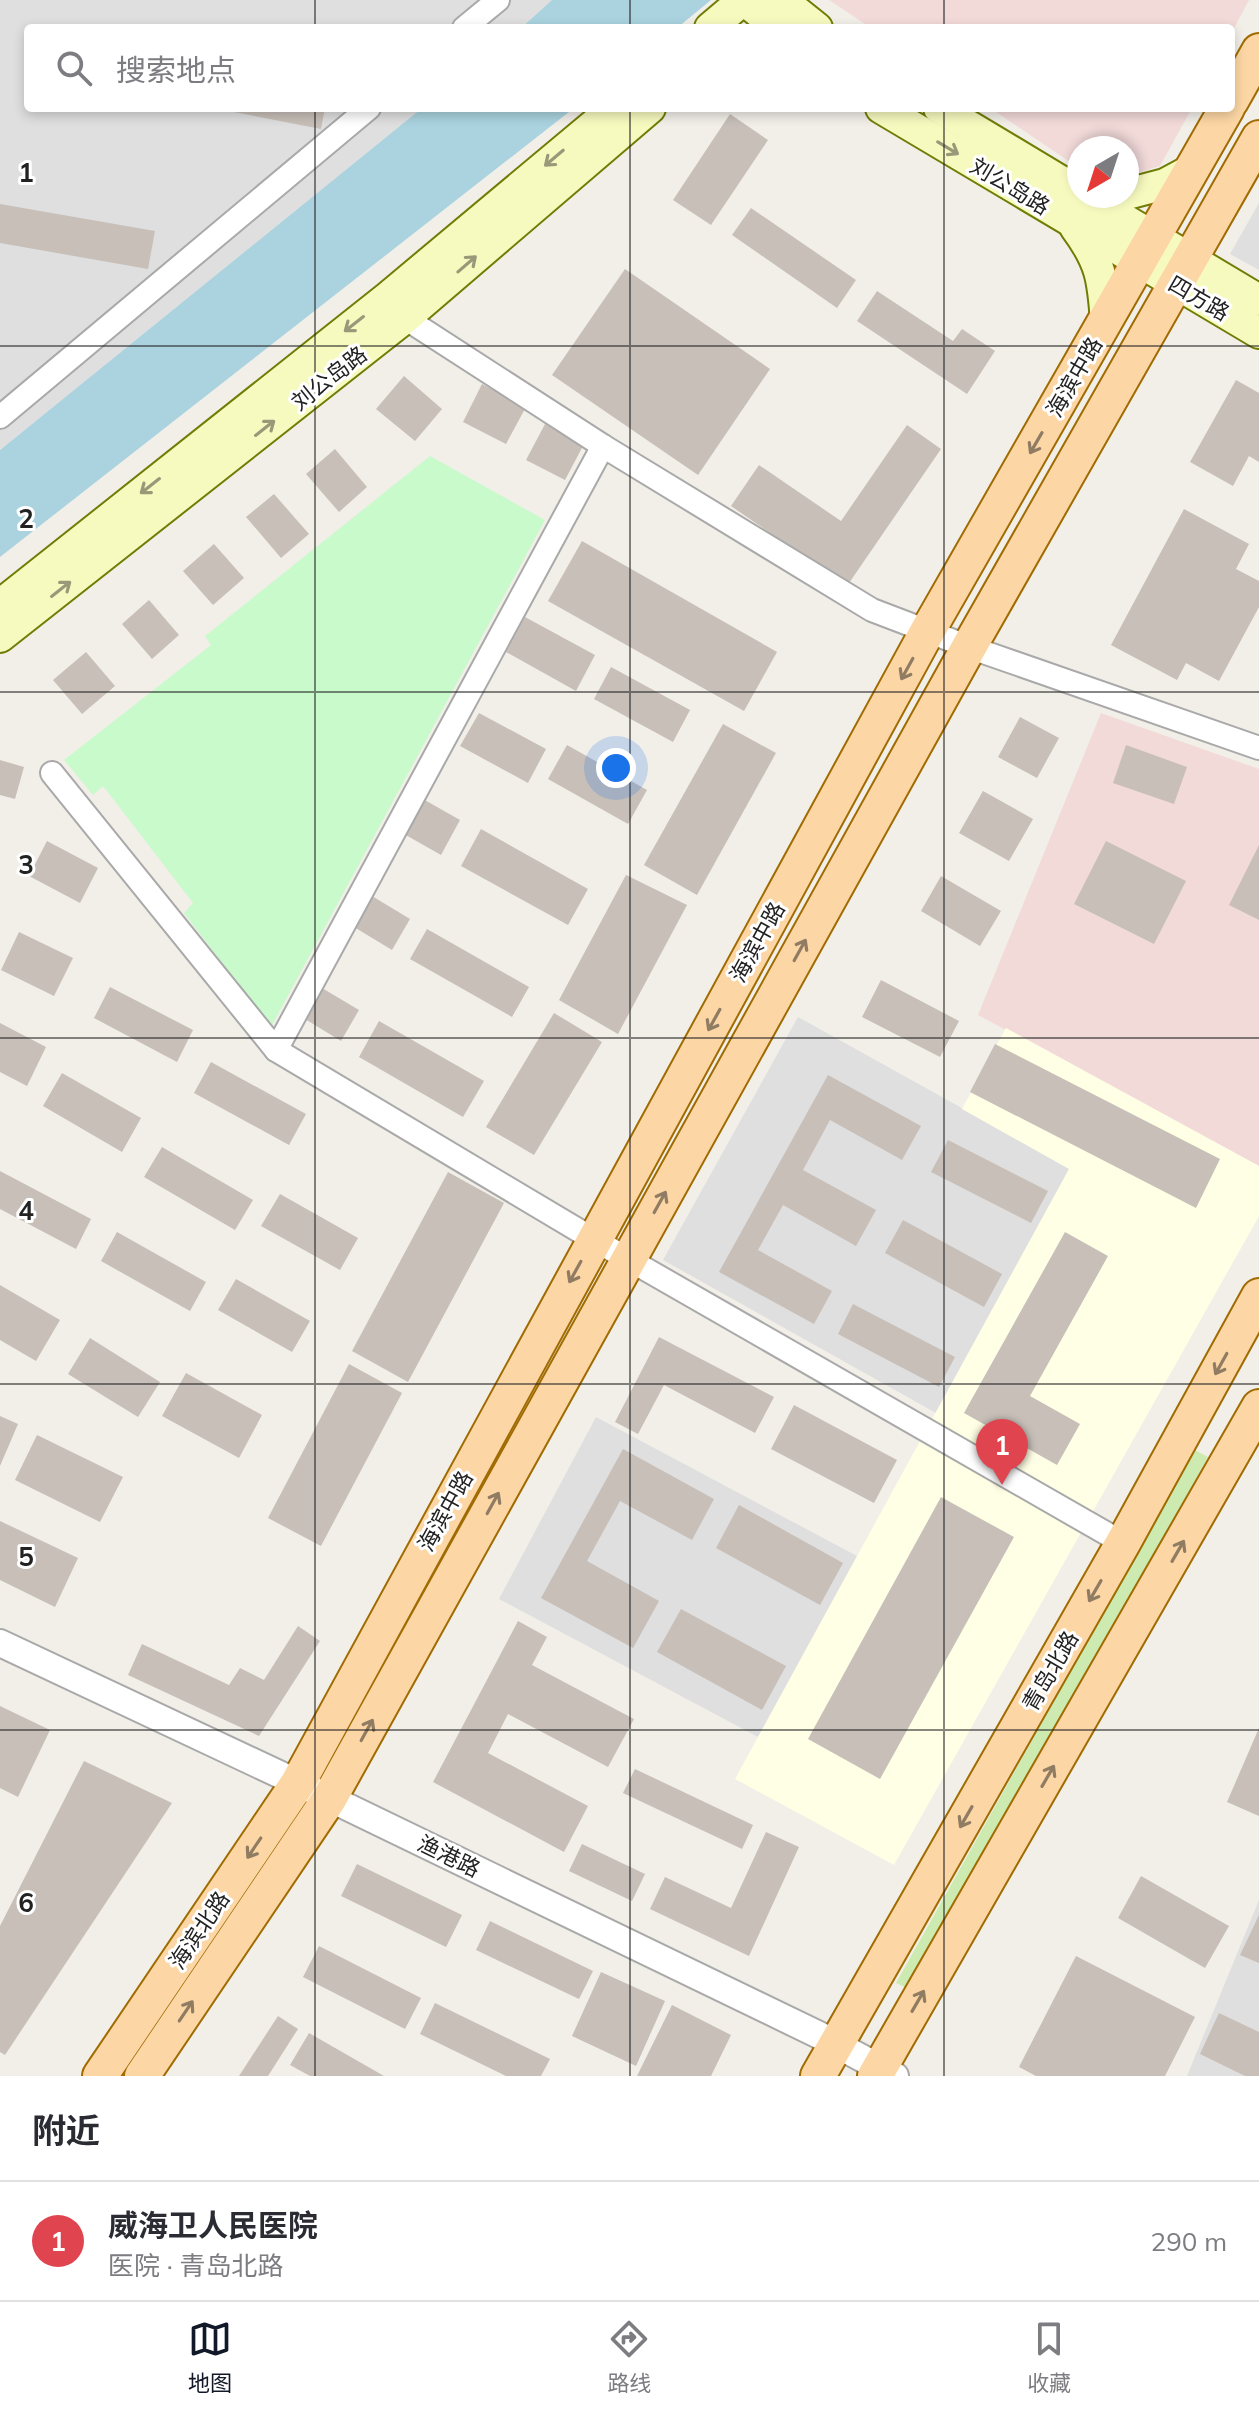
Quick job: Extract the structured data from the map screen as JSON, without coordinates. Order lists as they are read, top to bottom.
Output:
{
  "streets": {
    "main road": [
      "刘公岛路",
      "四方路",
      "海滨中路",
      "青岛北路",
      "海滨北路"
    ],
    "street": ["渔港路"]
  },
  "crossings": [
    ["刘公岛路", "四方路"],
    ["刘公岛路", "海滨中路"],
    ["四方路", "海滨中路"],
    ["海滨中路", "渔港路"],
    ["海滨中路", "海滨北路"],
    ["青岛北路", "渔港路"],
    ["渔港路", "海滨北路"]
  ],
  "north": "bottom left",
  "page": {
    "search": "搜索地点",
    "pins": "1",
    "heading": "附近",
    "list": [
      {
        "mark": "1",
        "name": "威海卫人民医院",
        "note": "医院 · 青岛北路",
        "value": "290 m"
      }
    ],
    "nav": ["地图", "路线", "收藏"]
  },
  "grid": {
    "rows": [
      "1",
      "2",
      "3",
      "4",
      "5",
      "6"
    ]
  }
}
